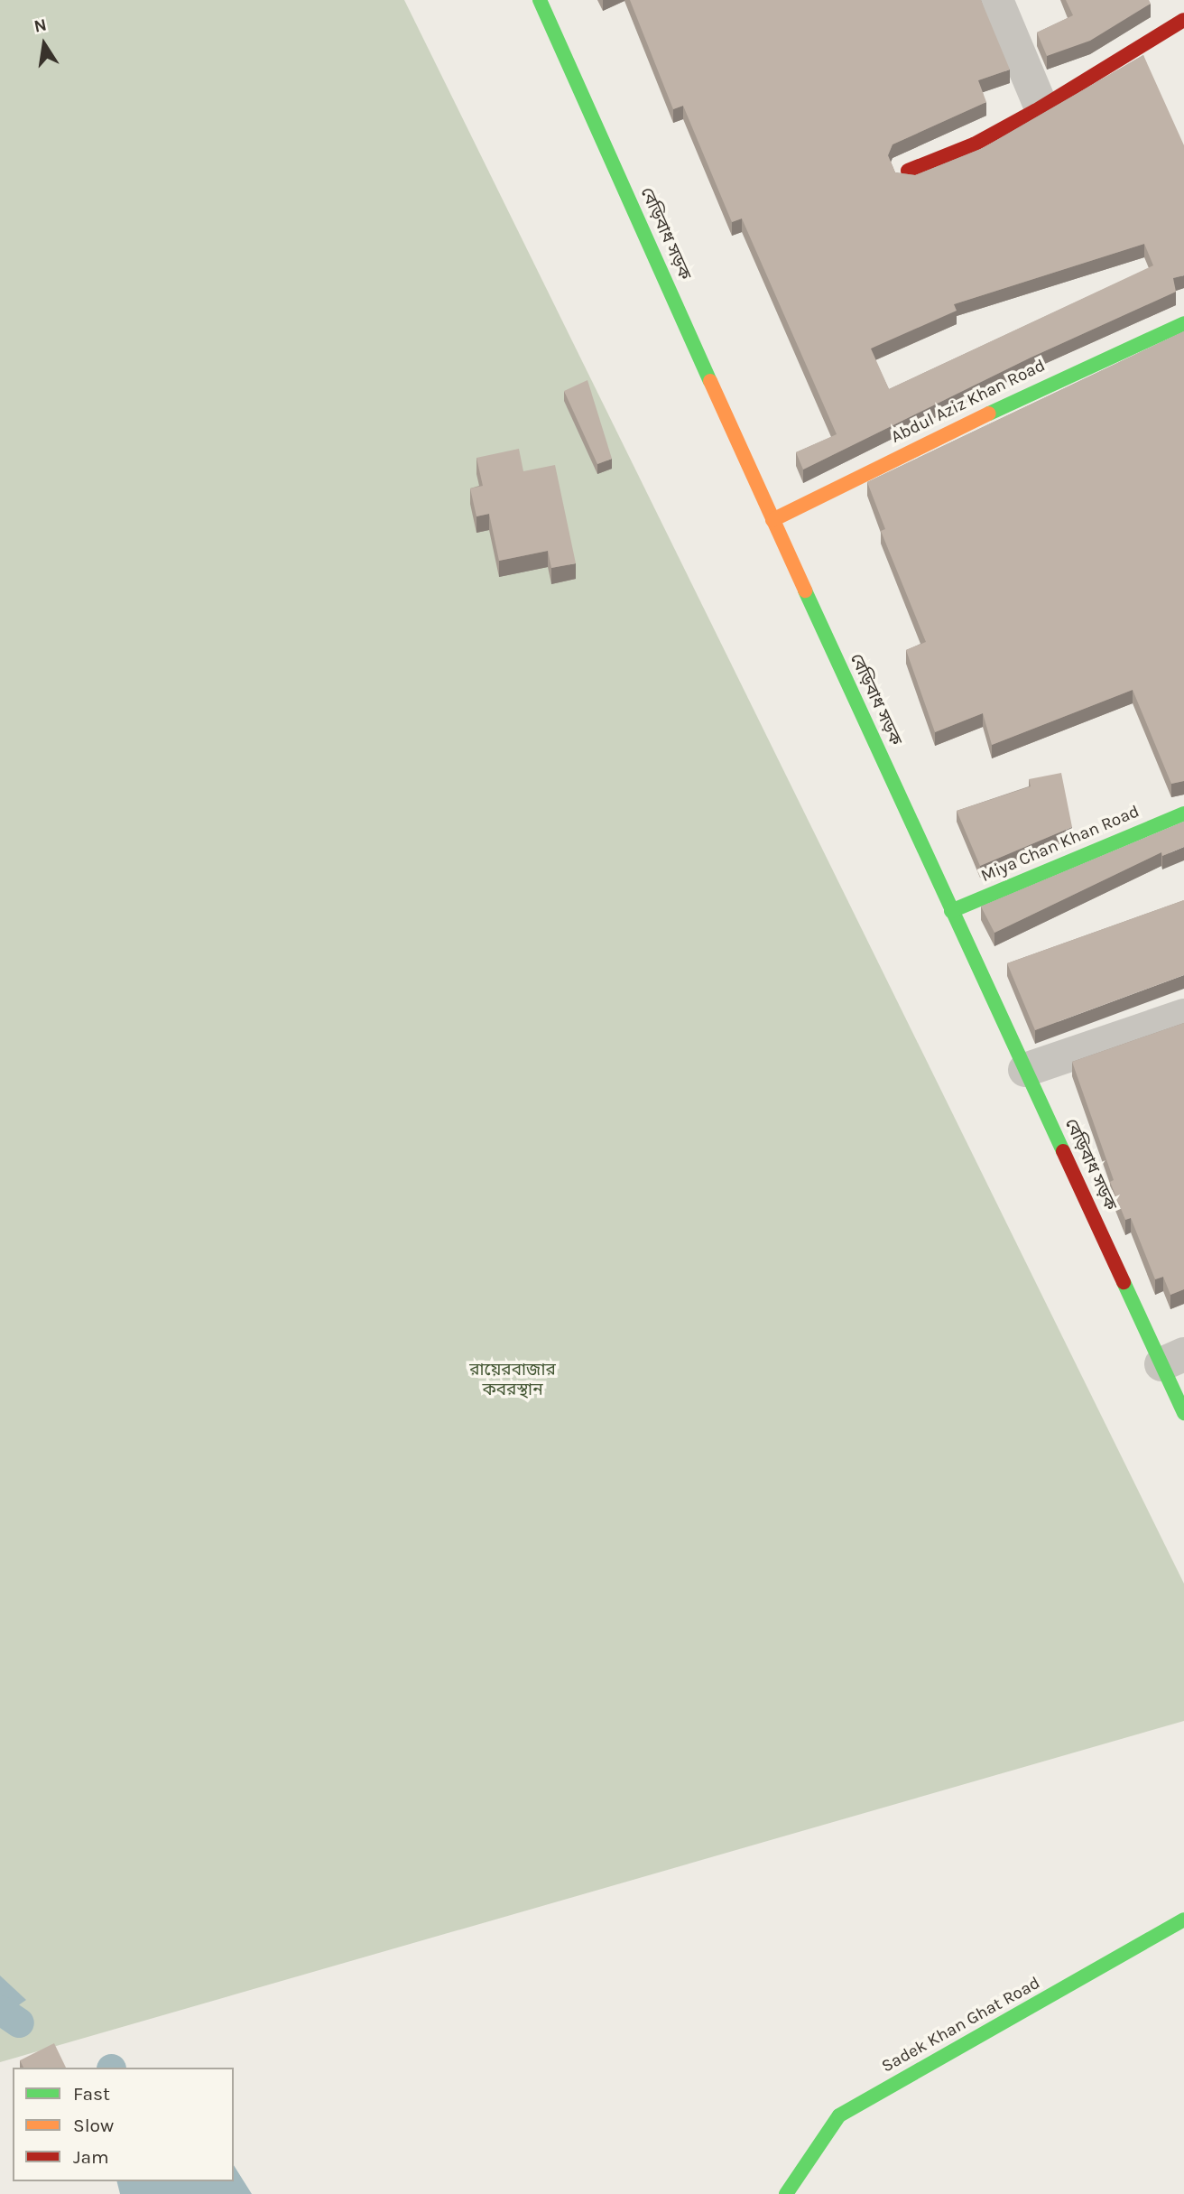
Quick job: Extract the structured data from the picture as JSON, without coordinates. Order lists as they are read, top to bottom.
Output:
{
  "streets": {
    "main road": [
      "বেড়িবাধ সড়ক",
      "Abdul Aziz Khan Road",
      "Miya Chan Khan Road",
      "Sadek Khan Ghat Road"
    ]
  },
  "crossings": [
    ["বেড়িবাধ সড়ক", "Abdul Aziz Khan Road"],
    ["বেড়িবাধ সড়ক", "Miya Chan Khan Road"]
  ],
  "parks": ["রায়েরবাজার কবরস্থান"],
  "legend": ["Fast", "Slow", "Jam"],
  "north": "top"
}
